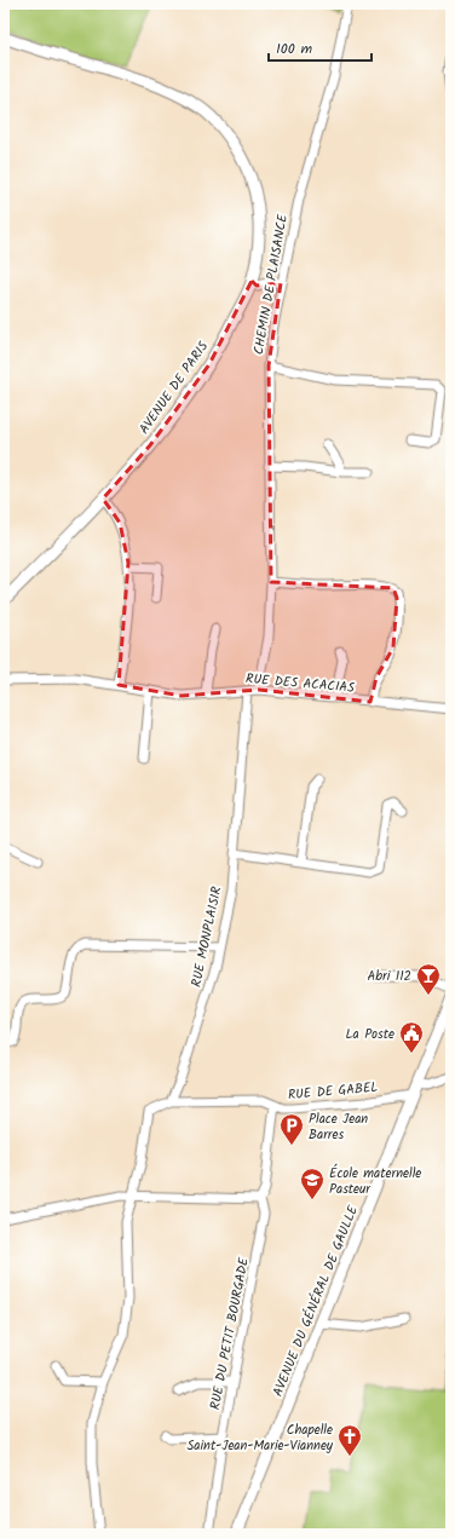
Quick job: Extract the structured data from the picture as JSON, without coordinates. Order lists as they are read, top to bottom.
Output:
{
  "streets": {
    "main road": ["AVENUE DE PARIS", "AVENUE DU GÉNÉRAL DE GAULLE"],
    "street": [
      "CHEMIN DE PLAISANCE",
      "RUE DES ACACIAS",
      "RUE MONPLAISIR",
      "RUE DE GABEL",
      "RUE DU PETIT BOURGADE"
    ]
  },
  "crossings": [
    ["CHEMIN DE PLAISANCE", "RUE DES ACACIAS"],
    ["RUE DES ACACIAS", "RUE MONPLAISIR"],
    ["RUE MONPLAISIR", "RUE DE GABEL"],
    ["RUE DE GABEL", "AVENUE DU GÉNÉRAL DE GAULLE"],
    ["RUE DE GABEL", "RUE DU PETIT BOURGADE"]
  ],
  "places": {
    "bar": ["Abri 112"],
    "public building": ["La Poste"],
    "parking": ["Place Jean Barres"],
    "school or university": ["École maternelle Pasteur"],
    "church": ["Chapelle Saint-Jean-Marie-Vianney"]
  },
  "scale_bar": "100 m"
}
